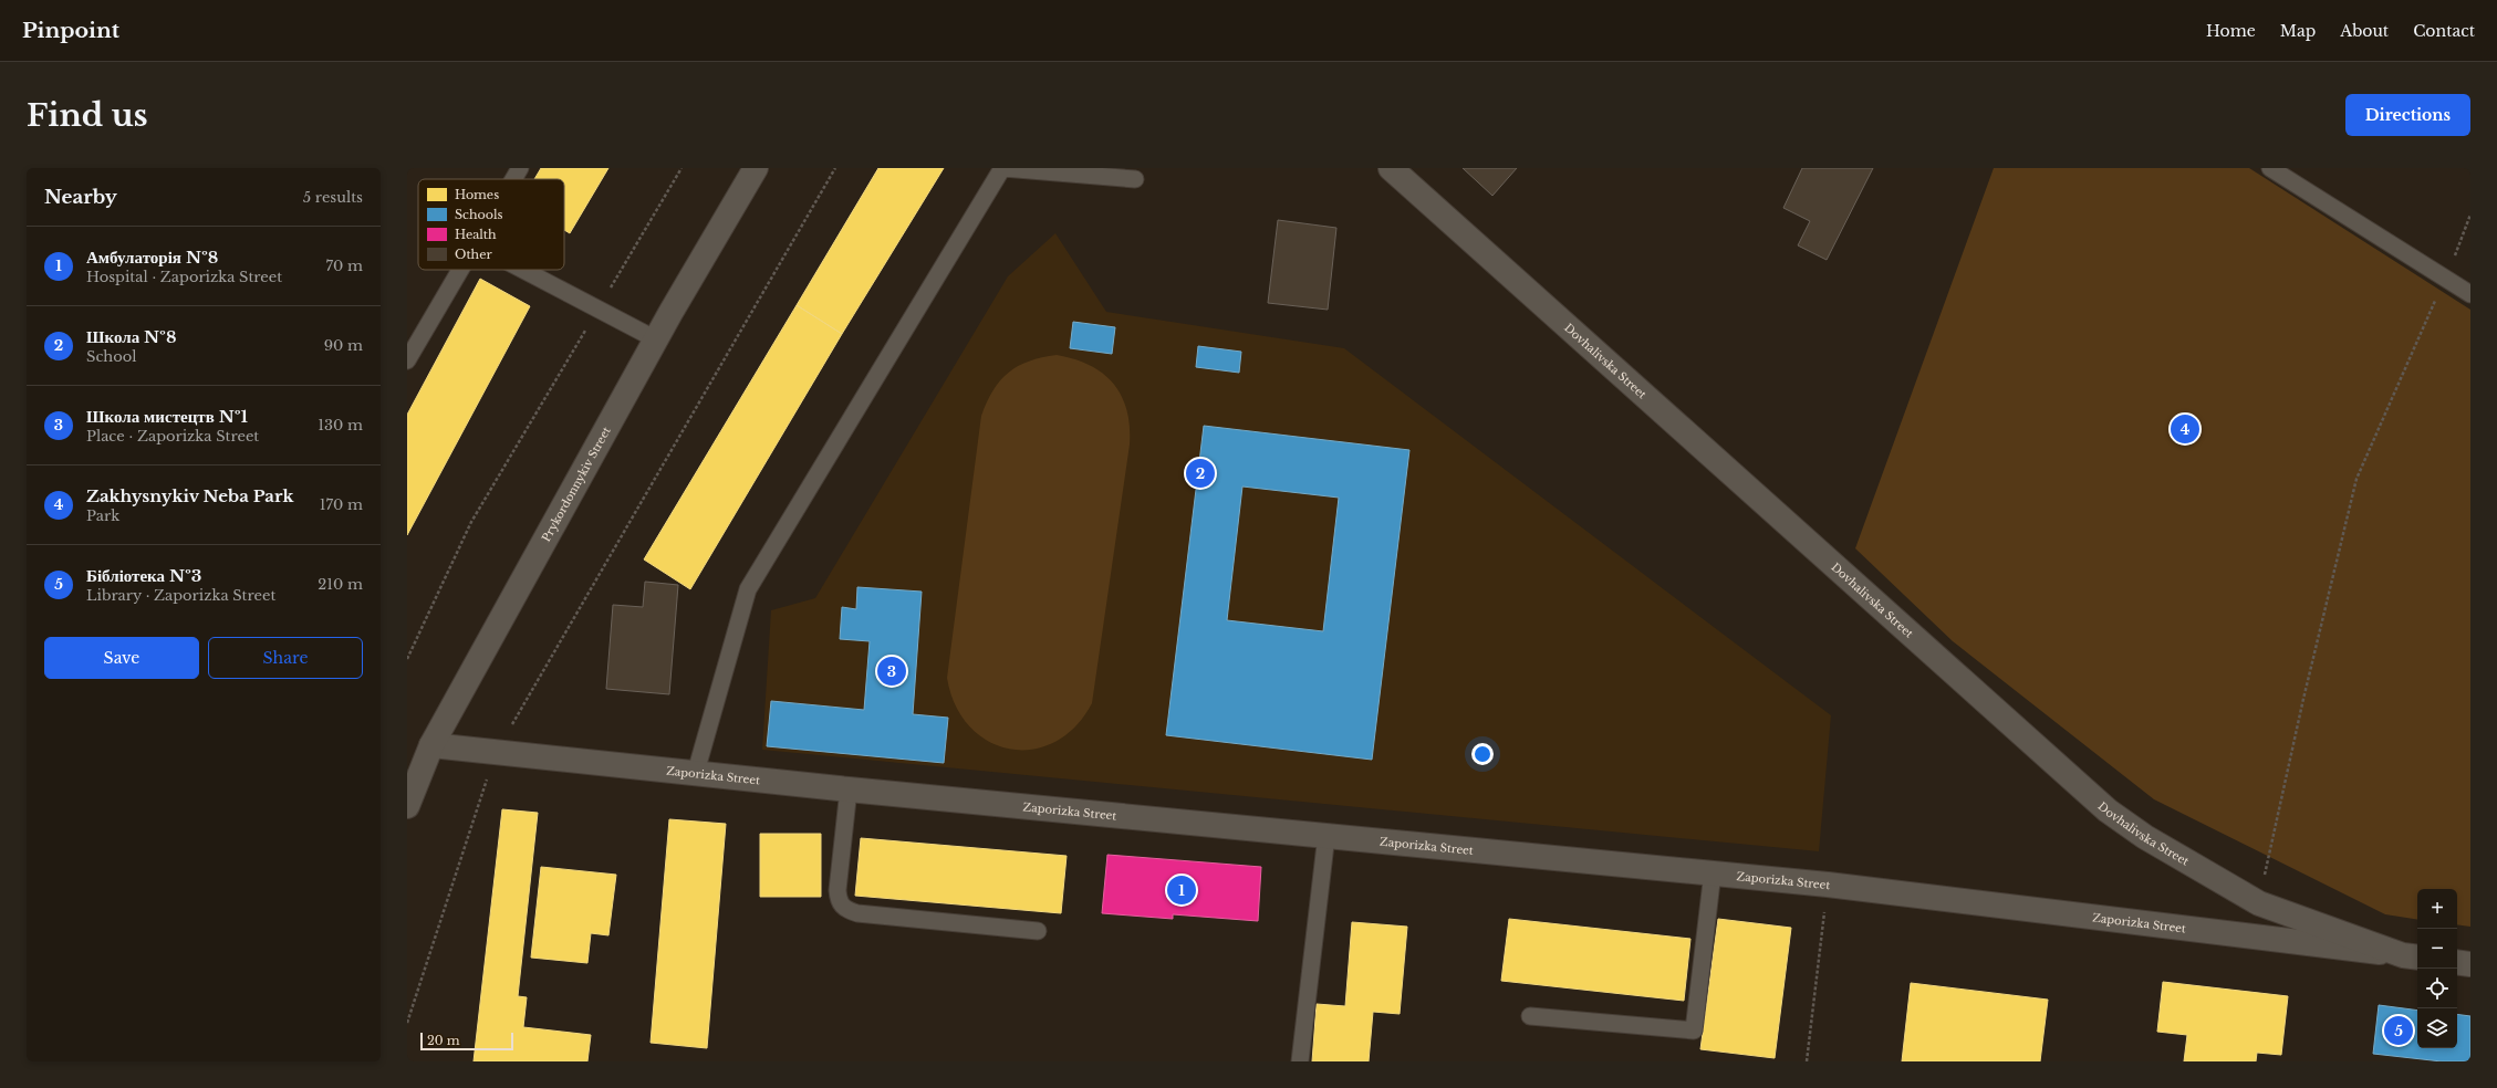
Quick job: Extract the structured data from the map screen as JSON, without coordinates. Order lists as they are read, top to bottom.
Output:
{
  "streets": {
    "main road": ["Dovhalivska Street", "Prykordonnykiv Street", "Zaporizka Street"]
  },
  "crossings": [
    ["Dovhalivska Street", "Zaporizka Street"],
    ["Prykordonnykiv Street", "Zaporizka Street"]
  ],
  "legend": [
    "Homes",
    "Schools",
    "Health",
    "Other"
  ],
  "scale_bar": "20 m",
  "page": {
    "header": "Pinpoint",
    "nav": [
      "Home",
      "Map",
      "About",
      "Contact"
    ],
    "buttons": [
      "Directions",
      ["Save", "Share"]
    ],
    "title": "Find us",
    "heading": ["Nearby", "5 results"],
    "list": [
      {
        "mark": "1",
        "name": "Амбулаторія №8",
        "note": "Hospital · Zaporizka Street",
        "value": "70 m"
      },
      {
        "mark": "2",
        "name": "Школа №8",
        "note": "School",
        "value": "90 m"
      },
      {
        "mark": "3",
        "name": "Школа мистецтв №1",
        "note": "Place · Zaporizka Street",
        "value": "130 m"
      },
      {
        "mark": "4",
        "name": "Zakhysnykiv Neba Park",
        "note": "Park",
        "value": "170 m"
      },
      {
        "mark": "5",
        "name": "Бібліотека №3",
        "note": "Library · Zaporizka Street",
        "value": "210 m"
      }
    ],
    "pins": [
      "4",
      "2",
      "3",
      "1",
      "5"
    ],
    "map_buttons": ["+", "−"],
    "scale": "20 m"
  }
}
